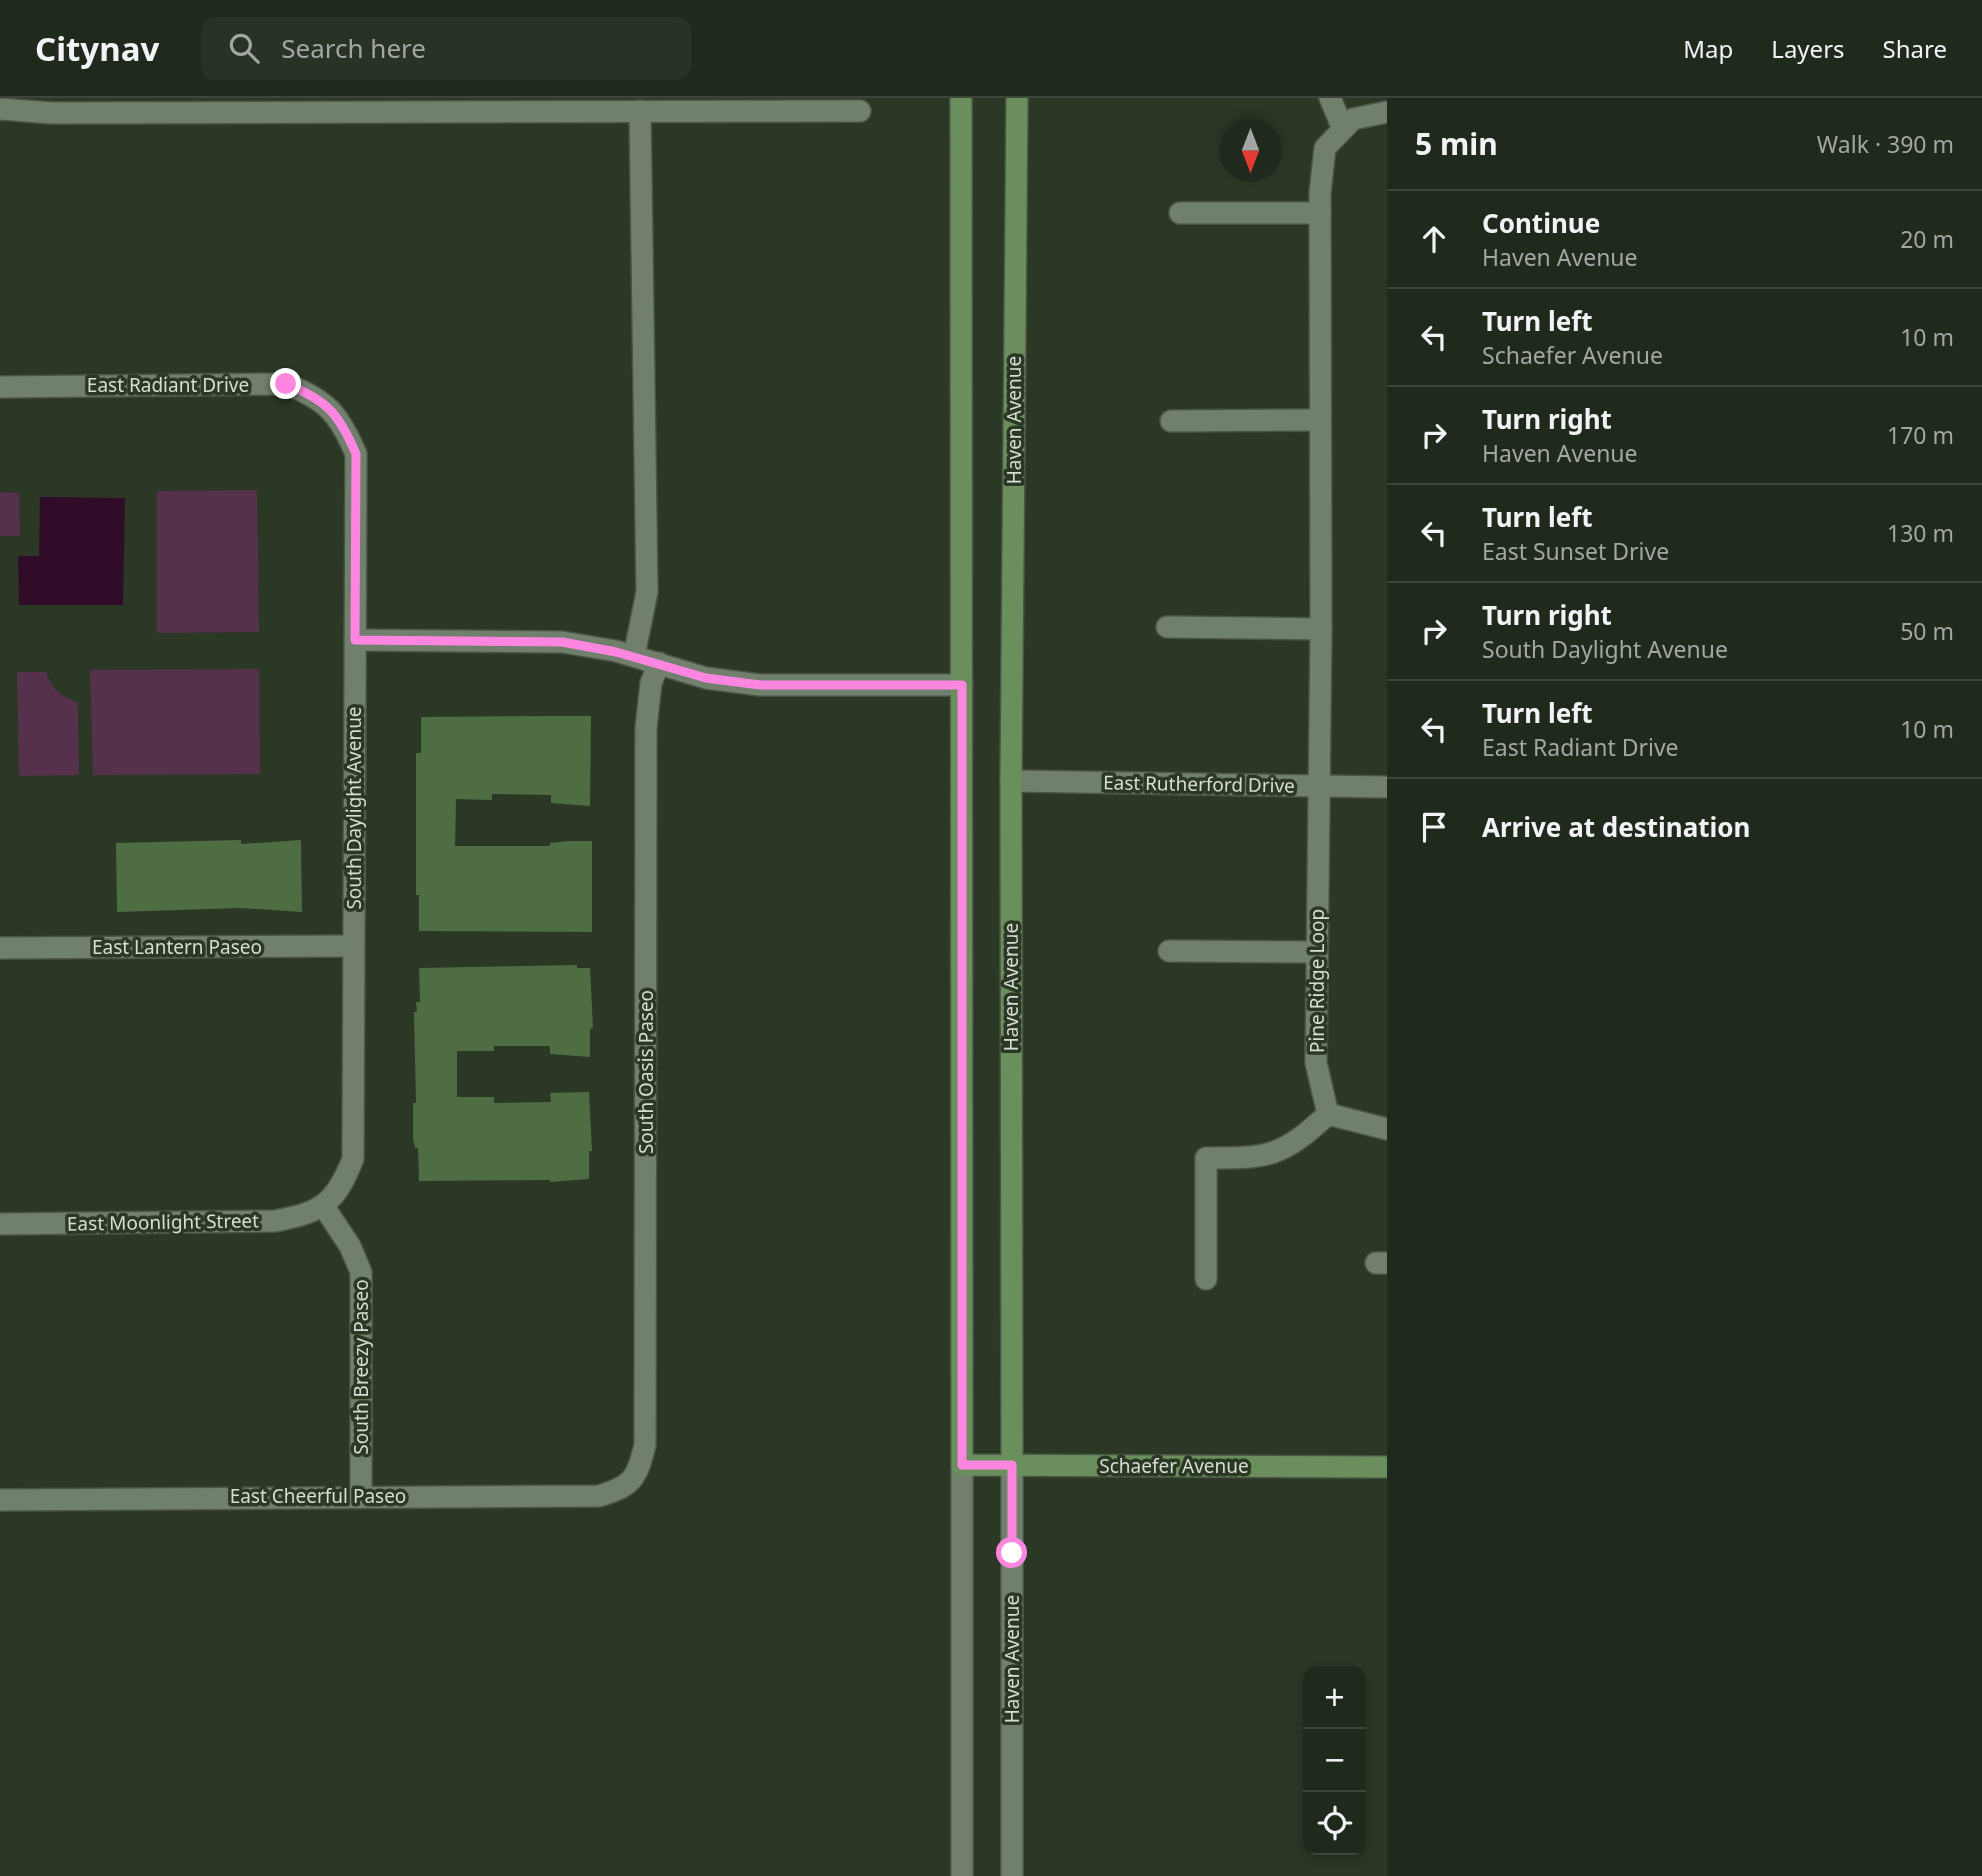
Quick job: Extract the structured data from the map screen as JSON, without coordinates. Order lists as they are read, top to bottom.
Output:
{
  "streets": {
    "main road": ["Haven Avenue", "Schaefer Avenue"],
    "street": [
      "East Radiant Drive",
      "East Rutherford Drive",
      "South Daylight Avenue",
      "East Lantern Paseo",
      "Pine Ridge Loop",
      "South Oasis Paseo",
      "East Moonlight Street",
      "South Breezy Paseo",
      "East Cheerful Paseo"
    ]
  },
  "crossings": [
    ["East Radiant Drive", "South Daylight Avenue"],
    ["Haven Avenue", "East Rutherford Drive"],
    ["Haven Avenue", "Schaefer Avenue"],
    ["East Rutherford Drive", "Pine Ridge Loop"],
    ["South Daylight Avenue", "East Lantern Paseo"],
    ["South Daylight Avenue", "East Moonlight Street"],
    ["South Daylight Avenue", "South Breezy Paseo"],
    ["South Oasis Paseo", "East Cheerful Paseo"],
    ["East Moonlight Street", "South Breezy Paseo"],
    ["South Breezy Paseo", "East Cheerful Paseo"]
  ],
  "north": "bottom",
  "page": {
    "header": "Citynav",
    "search": "Search here",
    "nav": ["Map", "Layers", "Share"],
    "heading": ["5 min", "Walk · 390 m"],
    "list": [
      ["Continue", "Haven Avenue", "20 m"],
      ["Turn left", "Schaefer Avenue", "10 m"],
      ["Turn right", "Haven Avenue", "170 m"],
      ["Turn left", "East Sunset Drive", "130 m"],
      ["Turn right", "South Daylight Avenue", "50 m"],
      ["Turn left", "East Radiant Drive", "10 m"],
      "Arrive at destination"
    ],
    "map_buttons": ["+", "−"]
  }
}
